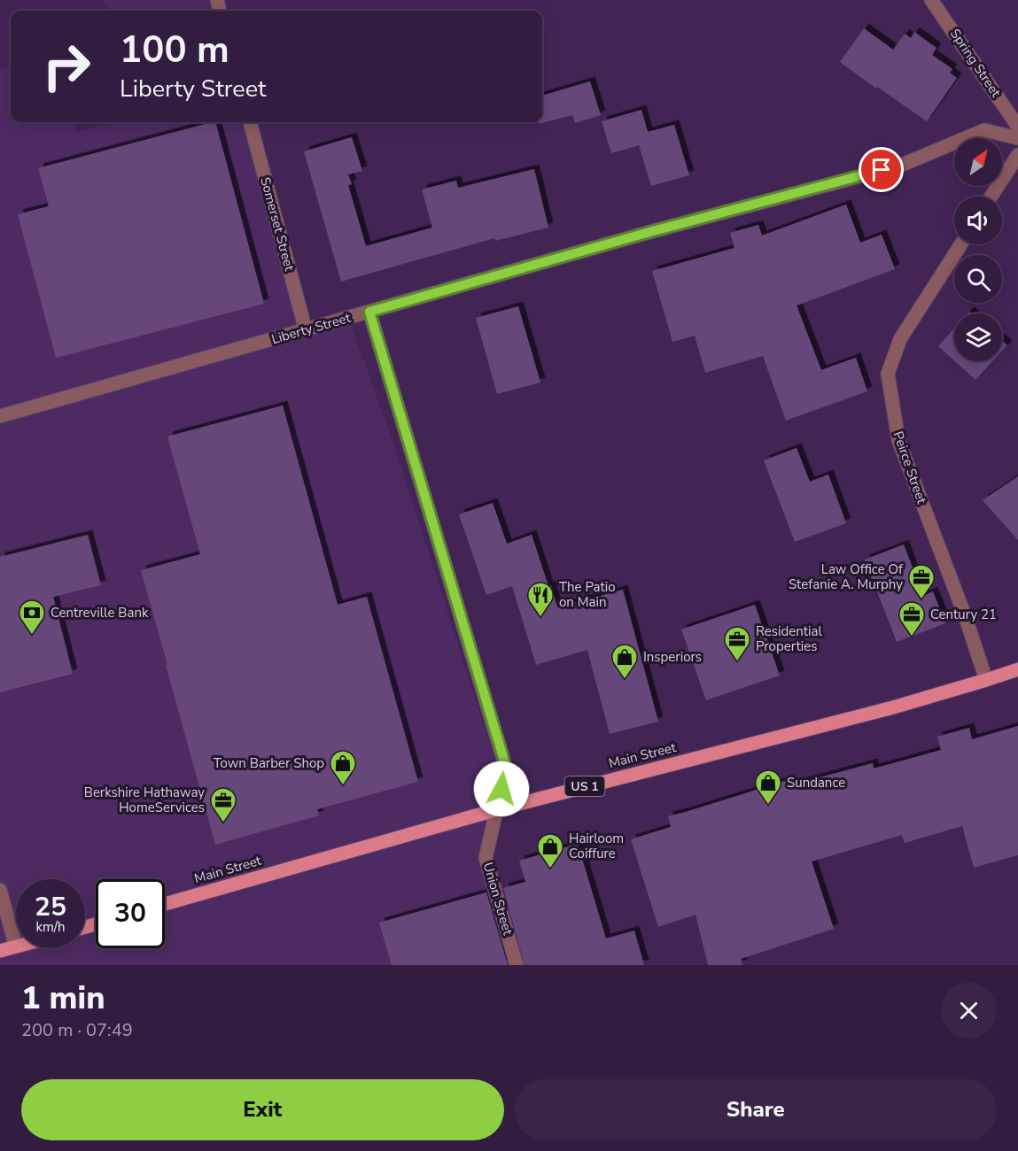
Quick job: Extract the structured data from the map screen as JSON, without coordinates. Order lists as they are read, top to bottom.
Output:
{
  "streets": {
    "main road": ["Main Street", "US 1"],
    "street": [
      "Spring Street",
      "Somerset Street",
      "Liberty Street",
      "Peirce Street",
      "Union Street"
    ]
  },
  "crossings": [
    ["Somerset Street", "Liberty Street"],
    ["Liberty Street", "Union Street"],
    ["Peirce Street", "Main Street"],
    ["Main Street", "Union Street"]
  ],
  "places": {
    "office": [
      "Law Office Of Stefanie A. Murphy",
      "Century 21",
      "Residential Properties",
      "Berkshire Hathaway HomeServices"
    ],
    "restaurant": ["The Patio on Main"],
    "bank": ["Centreville Bank"],
    "shop": [
      "Insperiors",
      "Town Barber Shop",
      "Sundance",
      "Hairloom Coiffure"
    ]
  },
  "north": "top right",
  "page": {
    "turn": ["100 m", "Liberty Street"],
    "speed": "25 km/h",
    "limit": "30",
    "heading": ["1 min", "200 m · 07:49"],
    "buttons": ["Exit", "Share"]
  }
}
